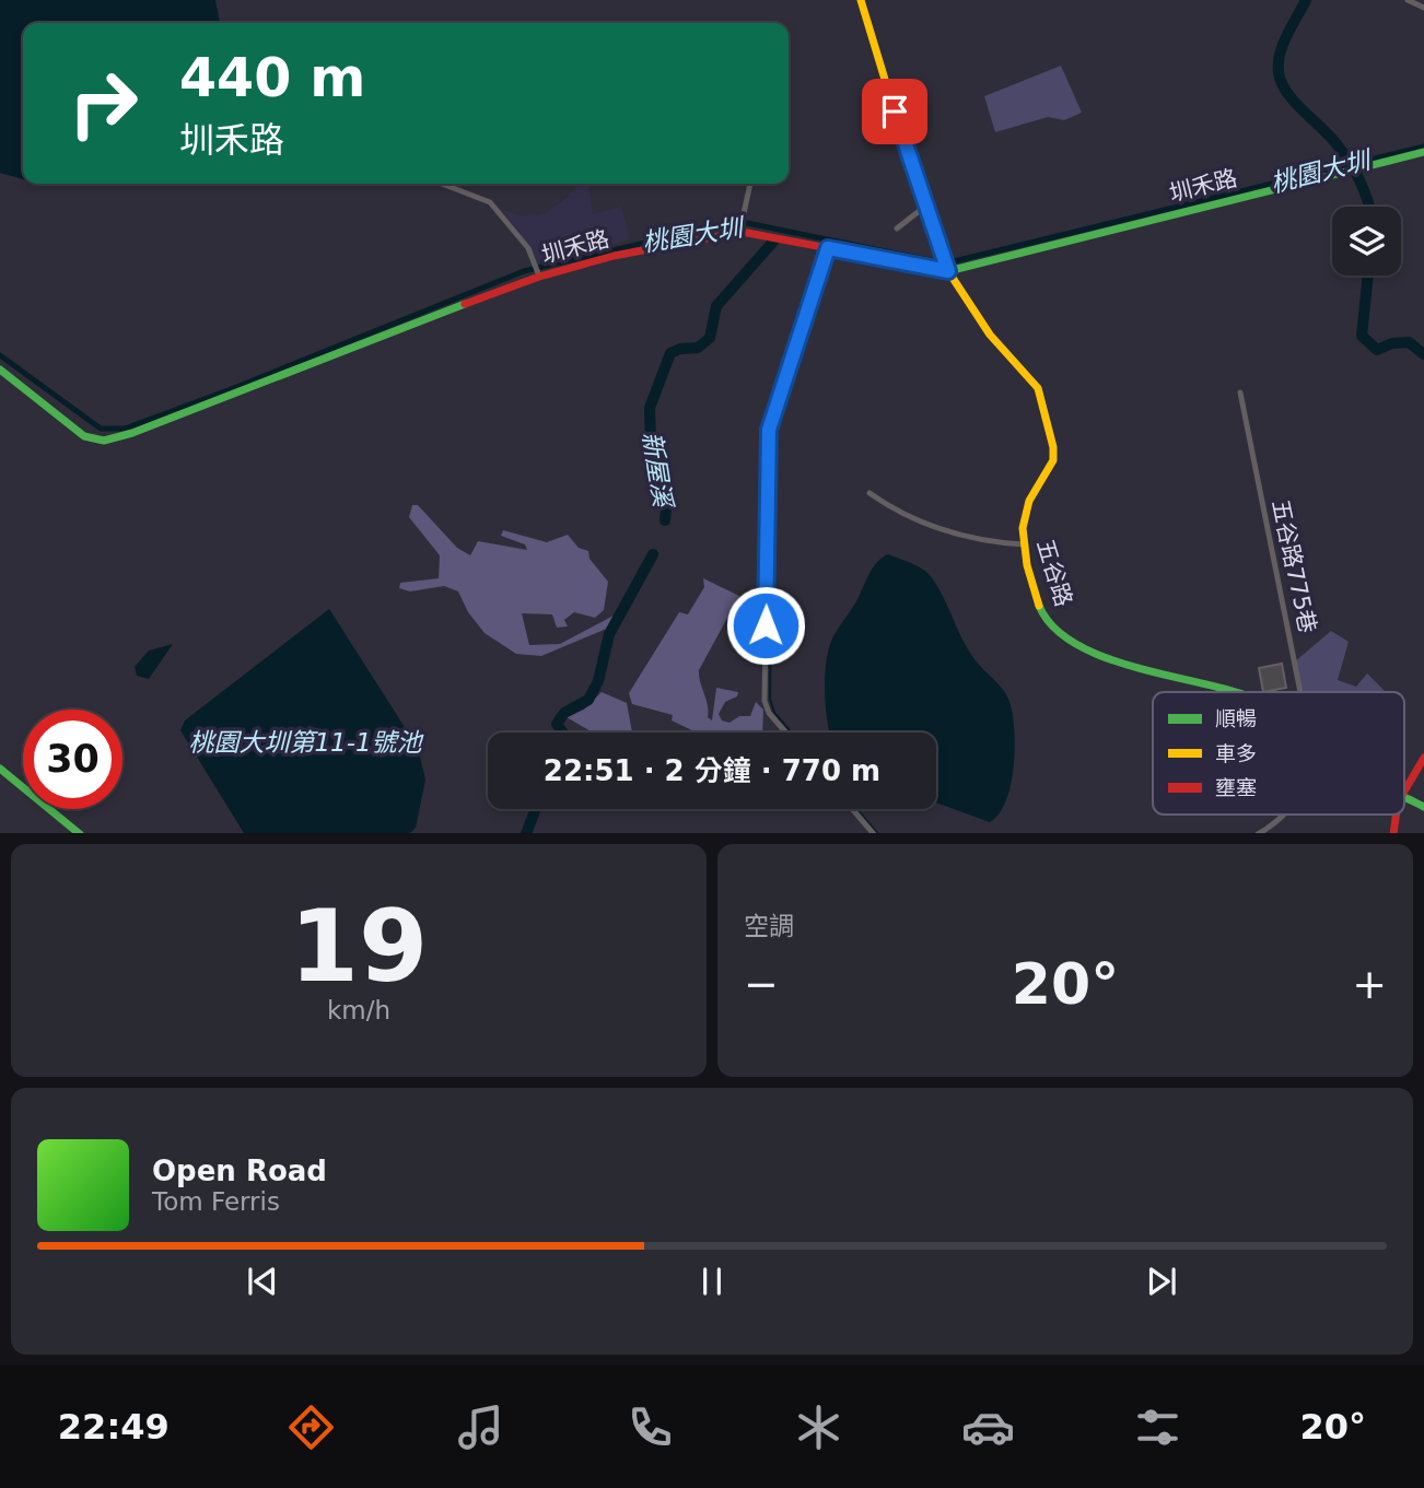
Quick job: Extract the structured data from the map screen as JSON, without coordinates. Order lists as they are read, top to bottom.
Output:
{
  "streets": {
    "street": ["圳禾路", "五谷路775巷", "五谷路"]
  },
  "crossings": [
    ["圳禾路", "五谷路"]
  ],
  "water": ["桃園大圳", "新屋溪", "桃園大圳第11-1號池"],
  "legend": ["順暢", "車多", "壅塞"],
  "page": {
    "turn": ["440 m", "圳禾路"],
    "limit": "30",
    "trip": "22:51 · 2 分鐘 · 770 m",
    "tile": [
      ["19", "km/h"],
      "空調"
    ],
    "heat": ["−", "20°", "+"],
    "song": ["Open Road", "Tom Ferris"],
    "tabs": ["22:49", "20°"]
  }
}
